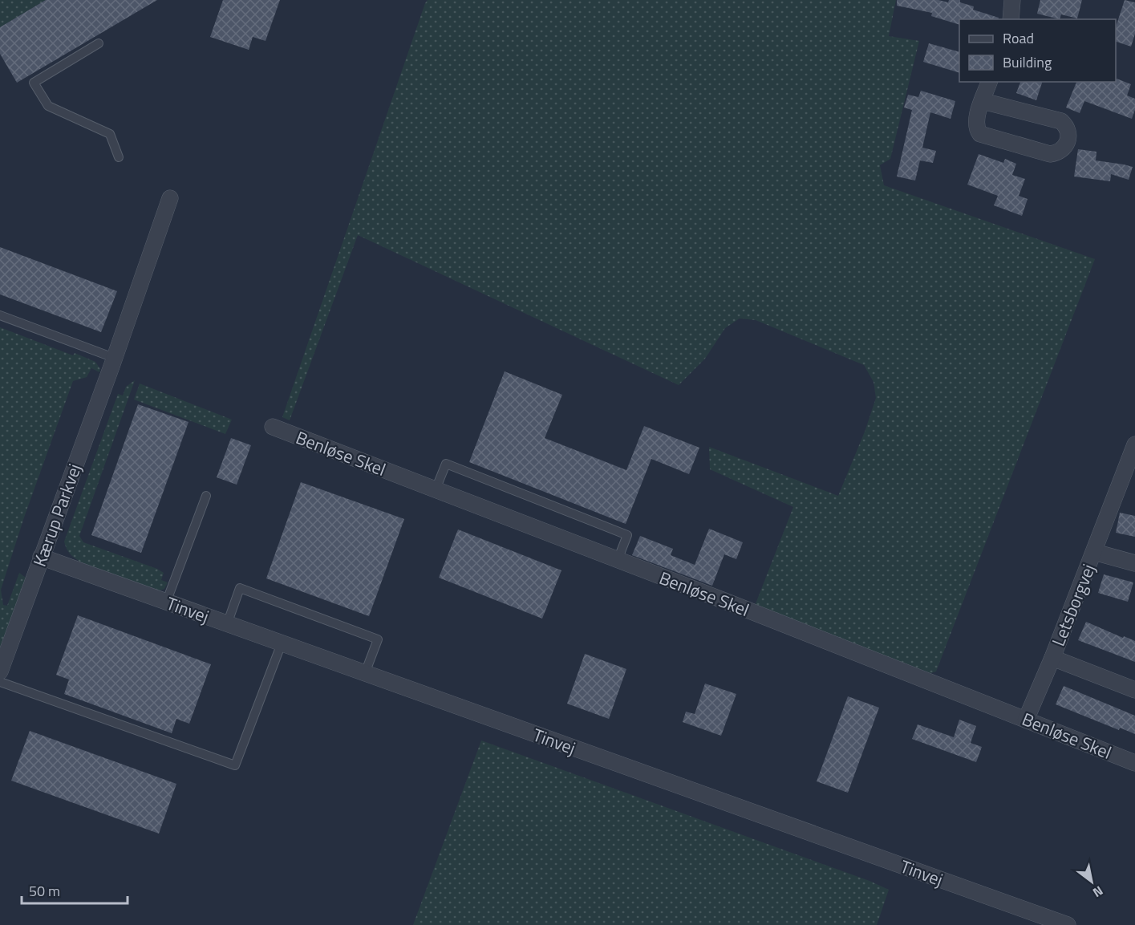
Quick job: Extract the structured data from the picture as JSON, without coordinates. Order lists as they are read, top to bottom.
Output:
{
  "streets": {
    "street": [
      "Benløse Skel",
      "Kærup Parkvej",
      "Letsborgvej",
      "Tinvej"
    ]
  },
  "crossings": [
    ["Benløse Skel", "Letsborgvej"],
    ["Kærup Parkvej", "Tinvej"]
  ],
  "legend": ["Road", "Building"],
  "scale_bar": "50 m",
  "north": "bottom right"
}
